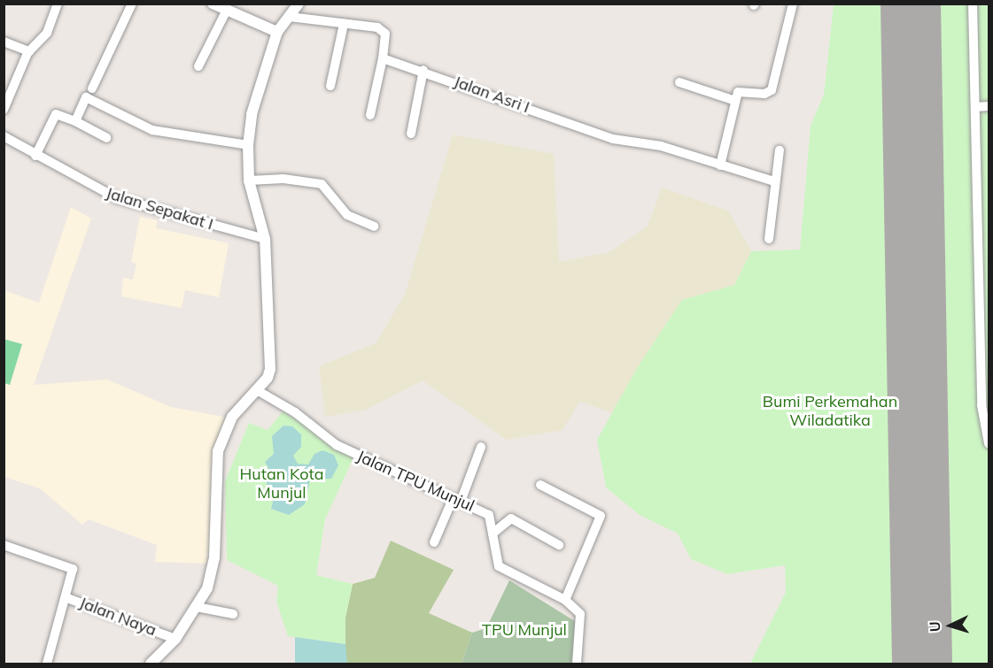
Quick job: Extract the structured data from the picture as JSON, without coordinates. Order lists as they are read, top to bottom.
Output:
{
  "streets": {
    "street": [
      "Jalan Asri I",
      "Jalan Sepakat I",
      "Jalan TPU Munjul",
      "Jalan Naya"
    ]
  },
  "parks": ["Bumi Perkemahan Wiladatika", "Hutan Kota Munjul", "TPU Munjul"],
  "north": "left"
}
